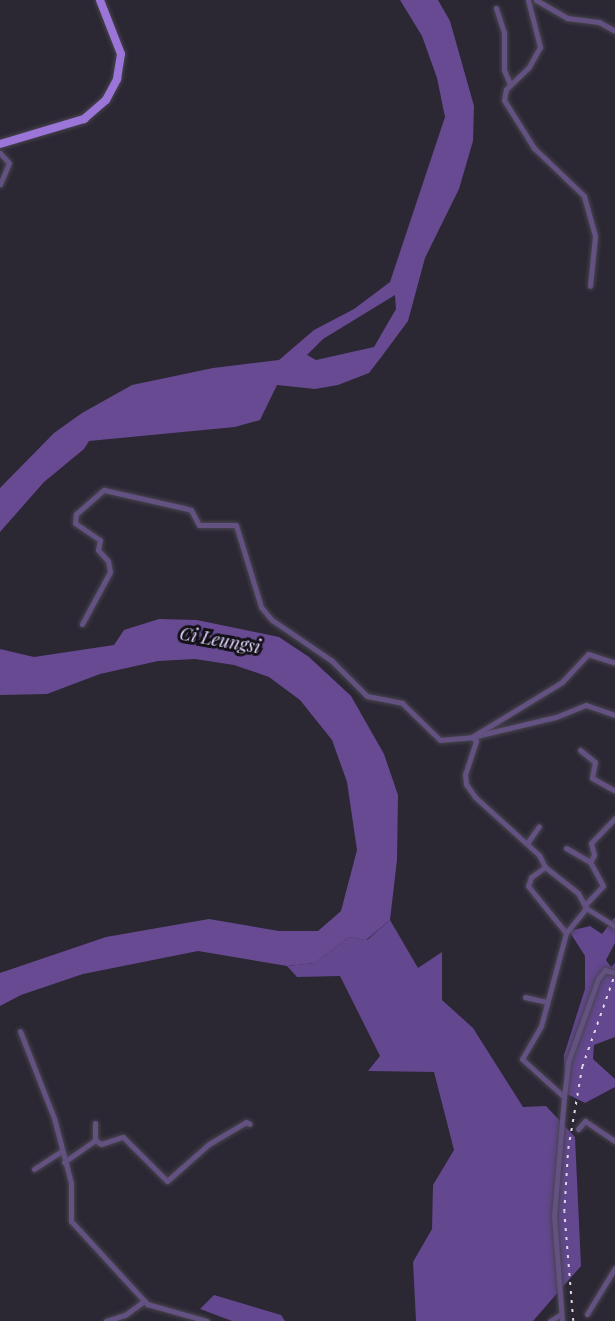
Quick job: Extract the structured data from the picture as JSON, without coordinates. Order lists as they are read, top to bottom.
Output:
{
  "water": ["Ci Leungsi"]
}
